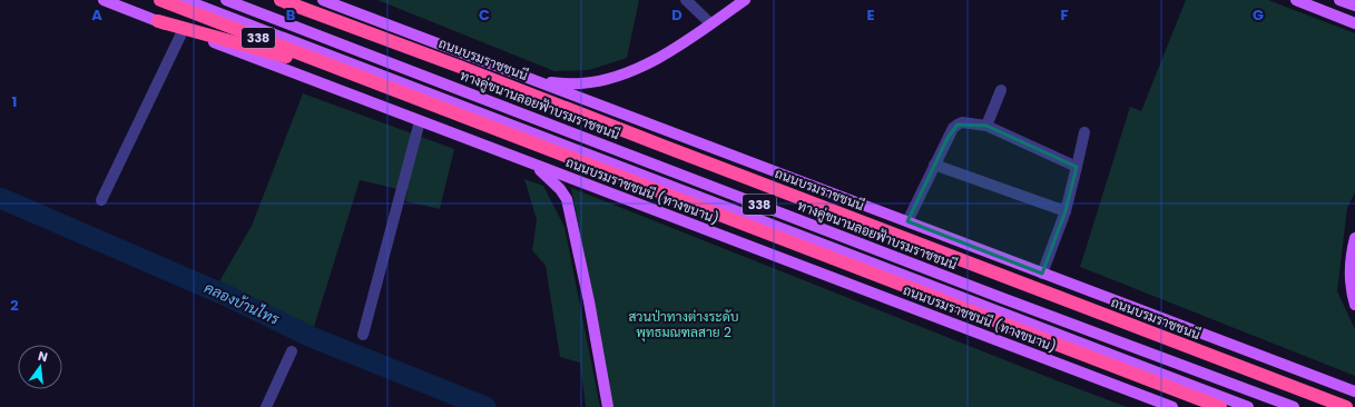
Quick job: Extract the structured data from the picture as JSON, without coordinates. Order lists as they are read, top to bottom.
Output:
{
  "streets": {
    "highway": ["338", "ถนนบรมราชชนนี"],
    "main road": ["ทางคู่ขนานลอยฟ้าบรมราชชนนี", "ถนนบรมราชชนนี (ทางขนาน)"]
  },
  "water": ["คลองบ้านไทร"],
  "parks": ["สวนป่าทางต่างระดับ พุทธมณฑลสาย 2"],
  "north": "top",
  "grid": {
    "columns": [
      "A",
      "B",
      "C",
      "D",
      "E",
      "F",
      "G"
    ],
    "rows": ["1", "2"]
  }
}
